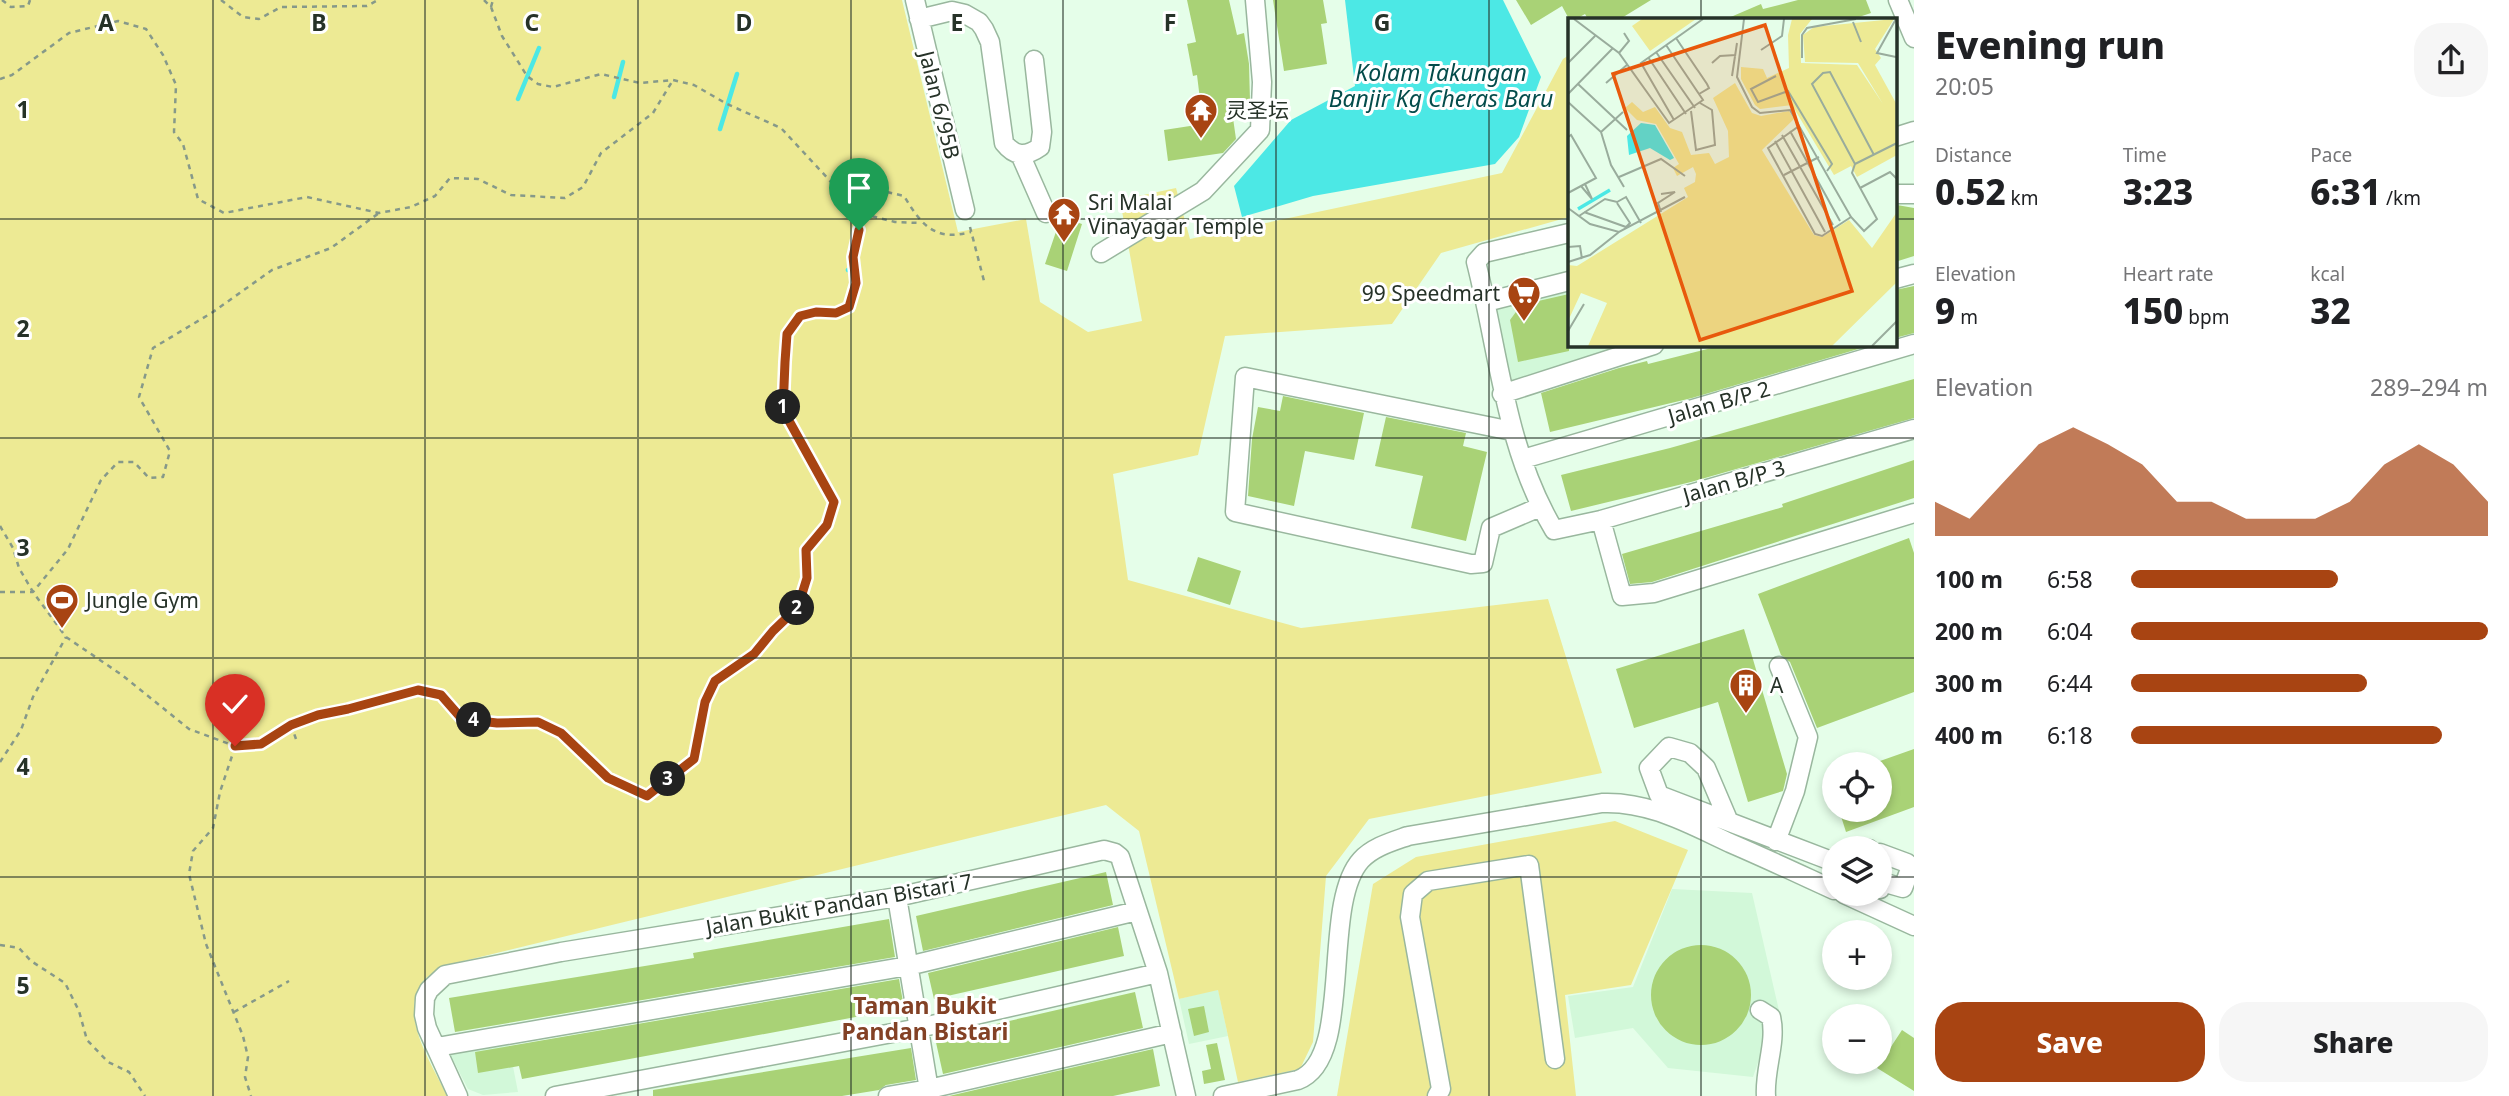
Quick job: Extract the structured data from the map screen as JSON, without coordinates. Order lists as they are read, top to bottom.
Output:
{
  "streets": {
    "street": [
      "Jalan 6/95B",
      "Jalan B/P 2",
      "Jalan B/P 3",
      "Jalan Bukit Pandan Bistari 7"
    ]
  },
  "districts": ["Taman Bukit Pandan Bistari"],
  "water": ["Kolam Takungan Banjir Kg Cheras Baru"],
  "places": {
    "temple": ["灵圣坛", "Sri Malai Vinayagar Temple"],
    "supermarket": ["99 Speedmart"],
    "sports": ["Jungle Gym"],
    "building": ["A"]
  },
  "page": {
    "heading": ["Evening run", "20:05"],
    "stats": [
      ["Distance", "0.52 km"],
      ["Time", "3:23"],
      ["Pace", "6:31 /km"],
      ["Elevation", "9 m"],
      ["Heart rate", "150 bpm"],
      ["kcal", "32"]
    ],
    "chart": ["Elevation", "289–294 m"],
    "pins": [
      "1",
      "2",
      "4",
      "3"
    ],
    "list": [
      {
        "name": "100 m",
        "note": "6:58"
      },
      {
        "name": "200 m",
        "note": "6:04"
      },
      {
        "name": "300 m",
        "note": "6:44"
      },
      {
        "name": "400 m",
        "note": "6:18"
      }
    ],
    "map_buttons": ["+", "−"],
    "buttons": ["Save", "Share"]
  },
  "grid": {
    "columns": [
      "A",
      "B",
      "C",
      "D",
      "E",
      "F",
      "G"
    ],
    "rows": [
      "1",
      "2",
      "3",
      "4",
      "5"
    ]
  }
}
